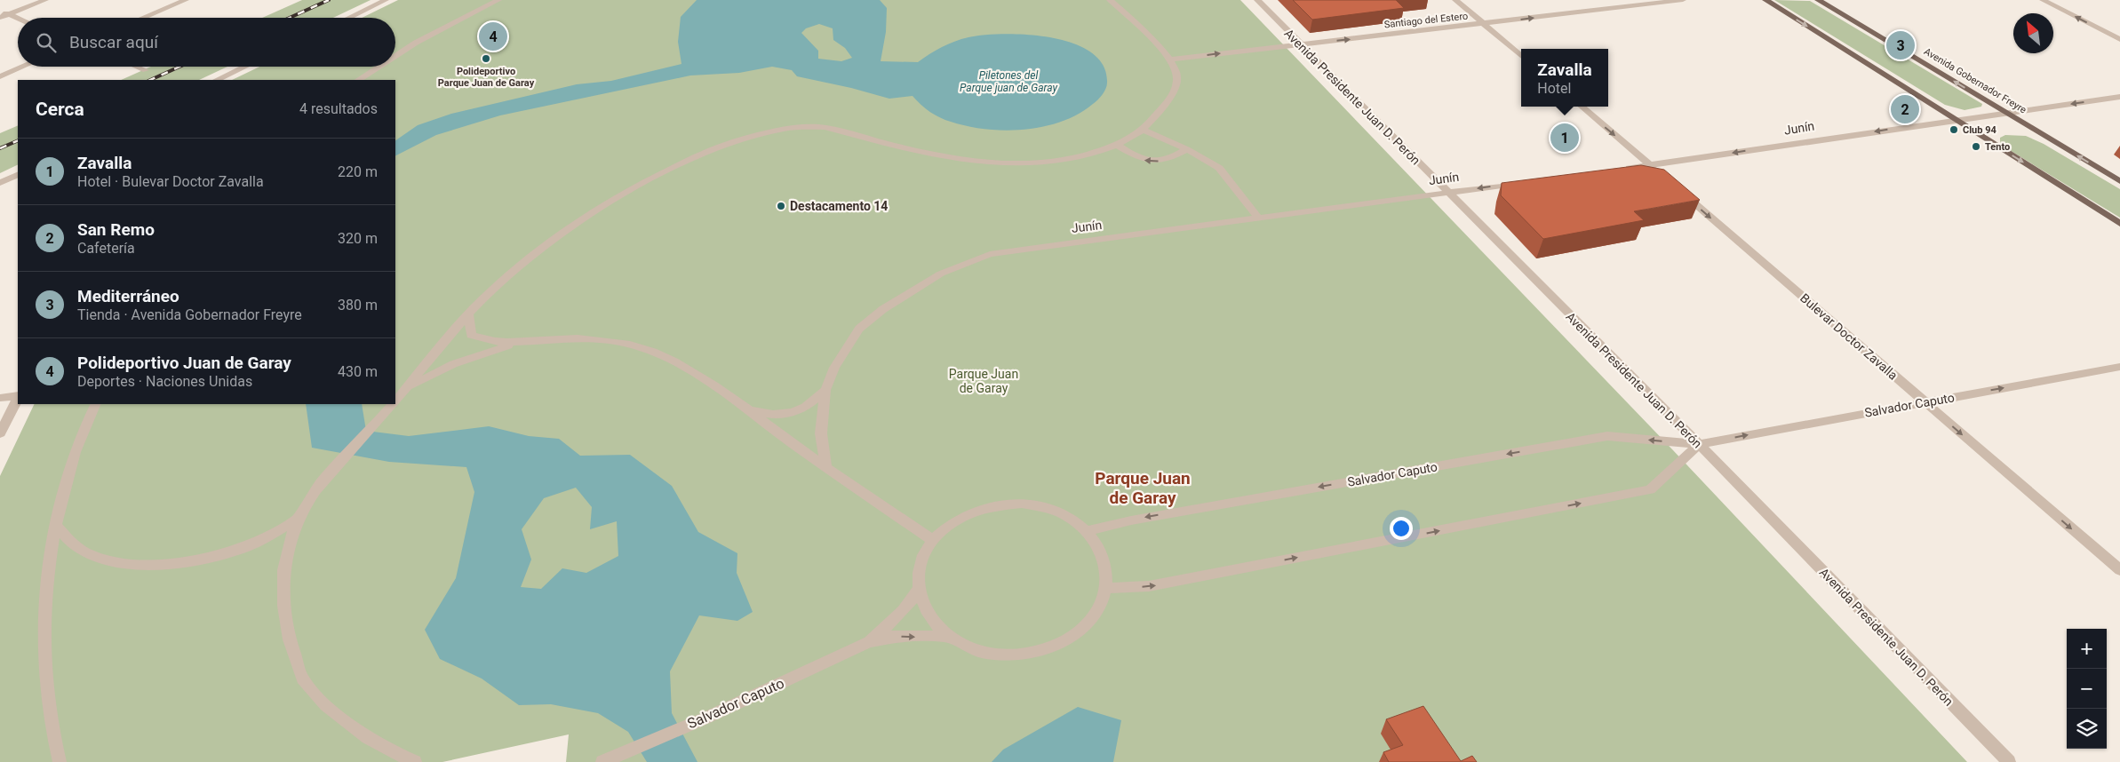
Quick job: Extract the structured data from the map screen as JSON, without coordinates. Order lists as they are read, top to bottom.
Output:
{
  "streets": {
    "main road": ["Avenida Gobernador Freyre"],
    "street": [
      "Santiago del Estero",
      "Avenida Presidente Juan D. Perón",
      "Junín",
      "Bulevar Doctor Zavalla",
      "Salvador Caputo"
    ]
  },
  "crossings": [
    ["Santiago del Estero", "Avenida Presidente Juan D. Perón"],
    ["Avenida Gobernador Freyre", "Junín"],
    ["Avenida Presidente Juan D. Perón", "Junín"],
    ["Avenida Presidente Juan D. Perón", "Salvador Caputo"],
    ["Bulevar Doctor Zavalla", "Salvador Caputo"]
  ],
  "one_way": ["Santiago del Estero", "Junín", "Bulevar Doctor Zavalla"],
  "districts": ["Parque Juan de Garay"],
  "water": ["Piletones del Parque juan de Garay"],
  "parks": ["Parque Juan de Garay"],
  "places": [
    "Polideportivo Parque Juan de Garay",
    "Club 94",
    "Tento",
    "Destacamento 14"
  ],
  "north": "top left",
  "page": {
    "search": "Buscar aquí",
    "pins": [
      "4",
      "3",
      "2",
      "1"
    ],
    "popup": ["Zavalla", "Hotel"],
    "heading": ["Cerca", "4 resultados"],
    "list": [
      {
        "mark": "1",
        "name": "Zavalla",
        "note": "Hotel · Bulevar Doctor Zavalla",
        "value": "220 m"
      },
      {
        "mark": "2",
        "name": "San Remo",
        "note": "Cafetería",
        "value": "320 m"
      },
      {
        "mark": "3",
        "name": "Mediterráneo",
        "note": "Tienda · Avenida Gobernador Freyre",
        "value": "380 m"
      },
      {
        "mark": "4",
        "name": "Polideportivo Juan de Garay",
        "note": "Deportes · Naciones Unidas",
        "value": "430 m"
      }
    ],
    "map_buttons": ["+", "−"]
  }
}
